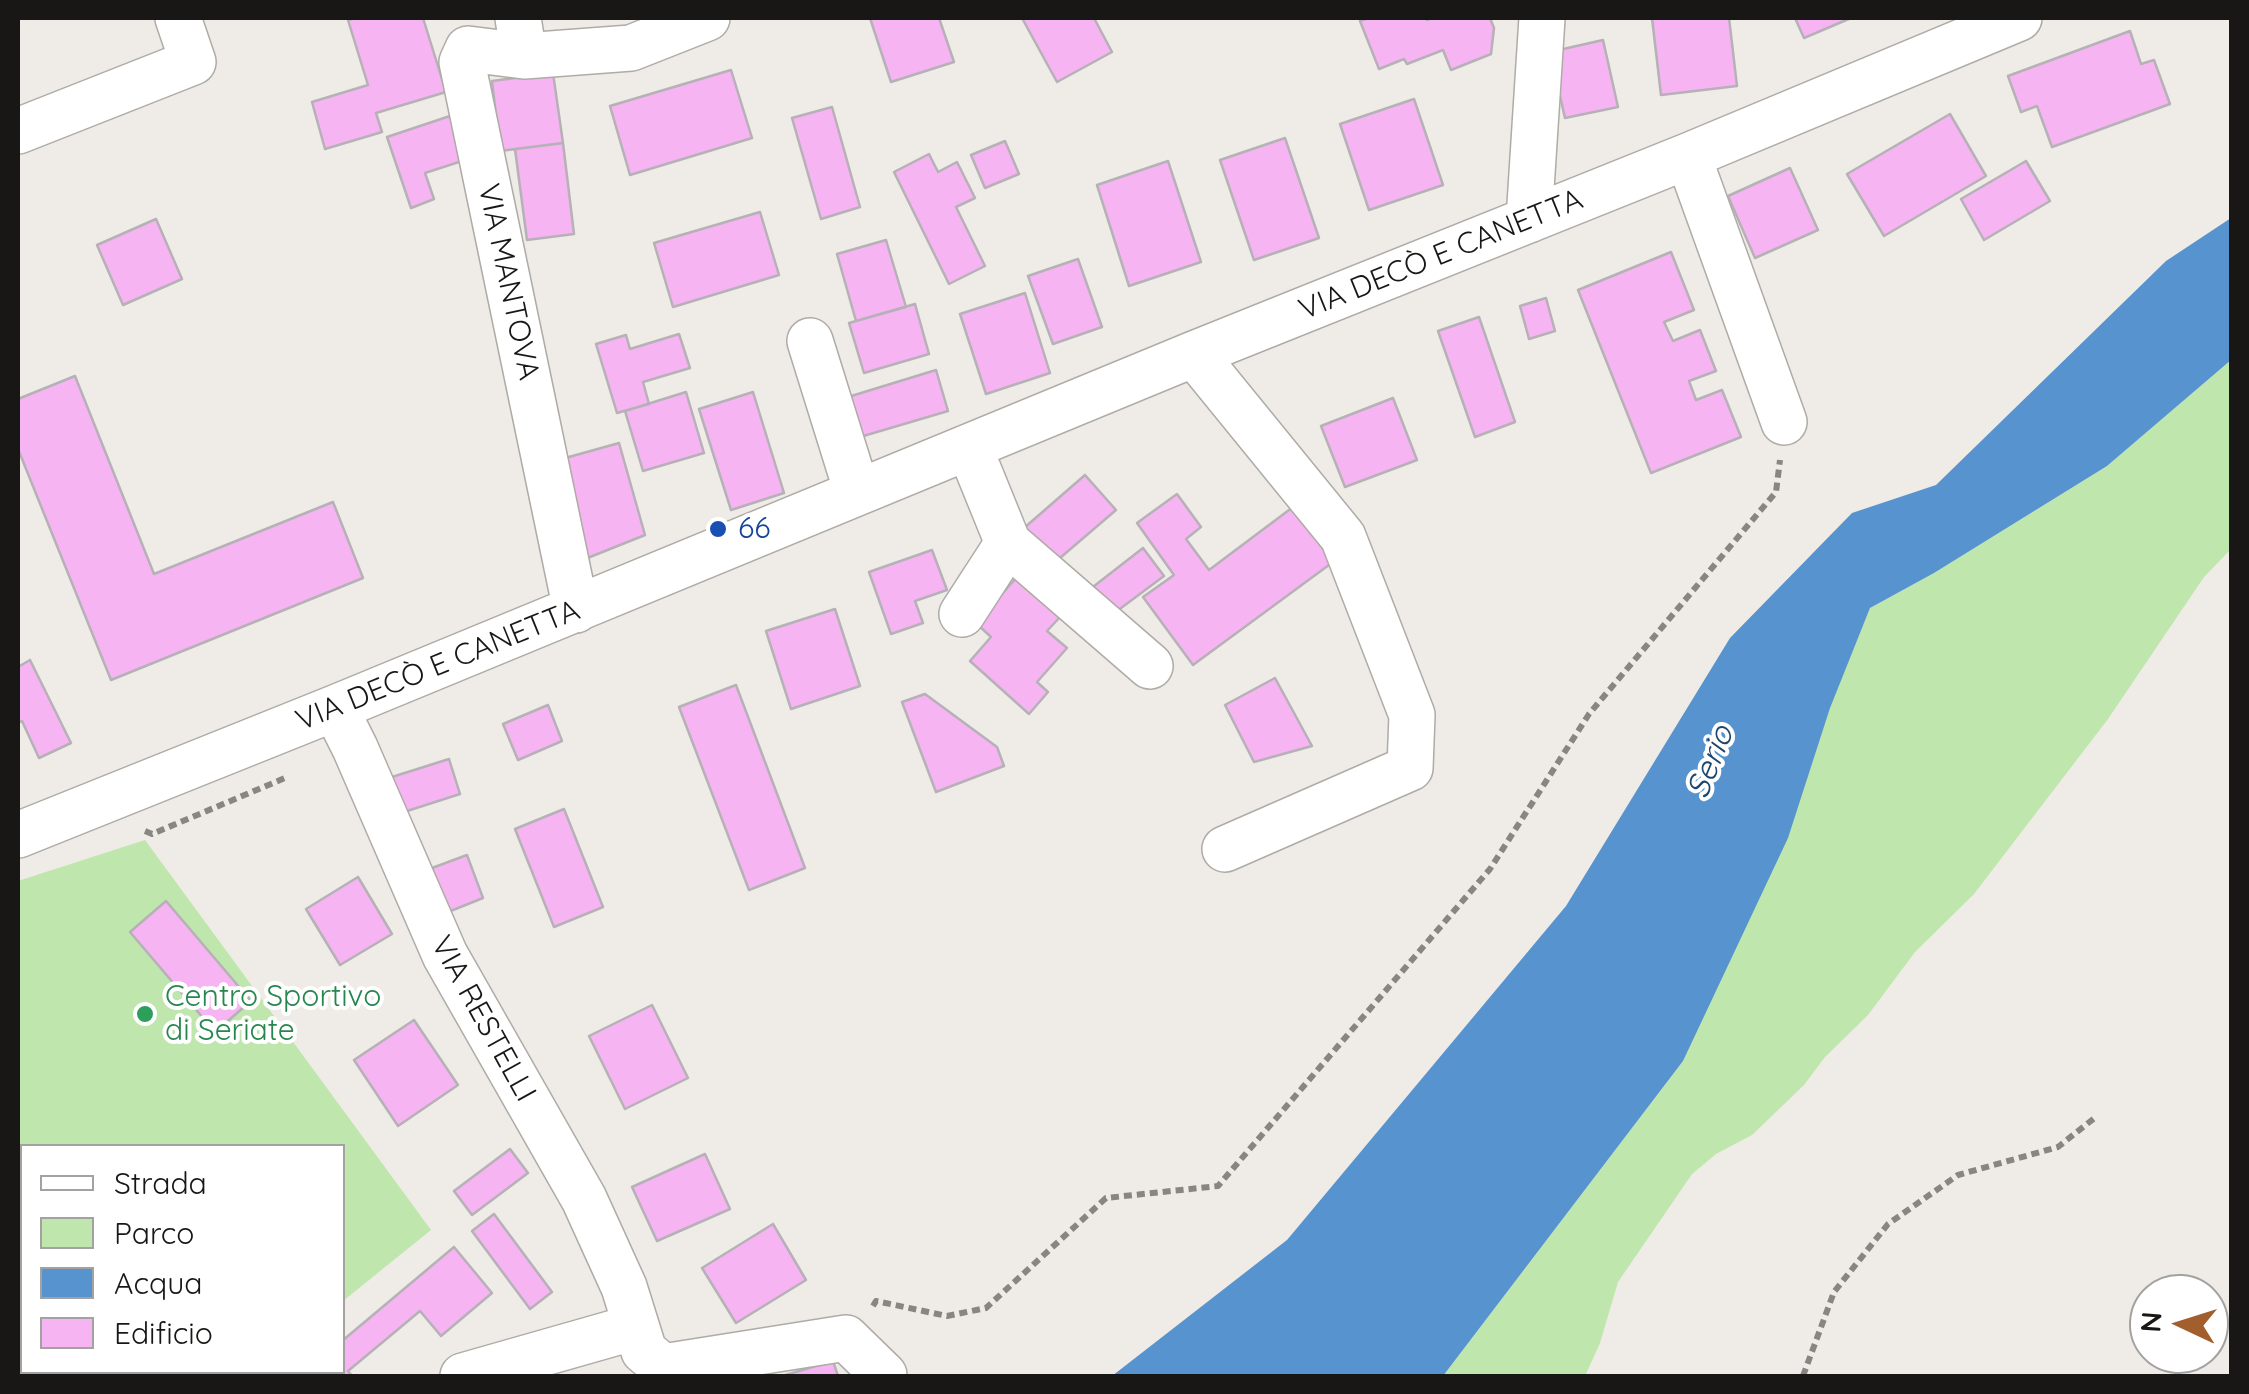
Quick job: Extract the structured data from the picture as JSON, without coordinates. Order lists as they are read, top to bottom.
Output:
{
  "streets": {
    "street": ["VIA DECÒ E CANETTA", "VIA MANTOVA", "VIA RESTELLI"]
  },
  "crossings": [
    ["VIA DECÒ E CANETTA", "VIA MANTOVA"],
    ["VIA DECÒ E CANETTA", "VIA RESTELLI"]
  ],
  "water": ["Serio"],
  "places": ["66", "Centro Sportivo di Seriate"],
  "legend": [
    "Strada",
    "Parco",
    "Acqua",
    "Edificio"
  ],
  "north": "left"
}
